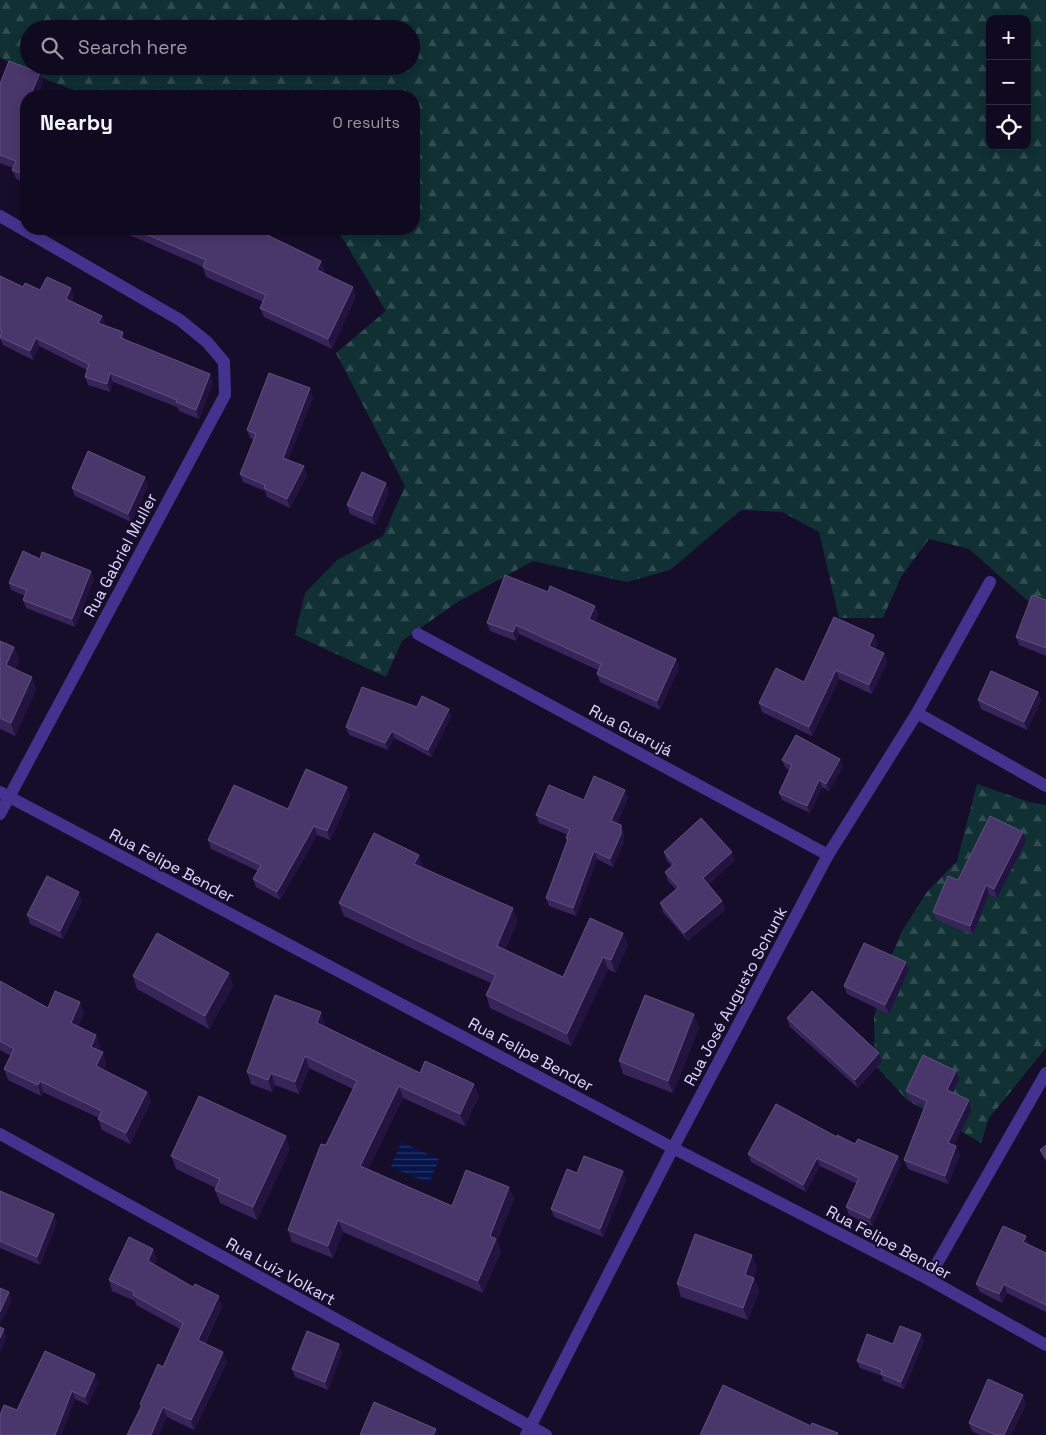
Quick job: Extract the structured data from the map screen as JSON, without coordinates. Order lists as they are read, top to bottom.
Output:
{
  "streets": {
    "street": [
      "Rua Gabriel Muller",
      "Rua Guarujá",
      "Rua Felipe Bender",
      "Rua José Augusto Schunk",
      "Rua Luiz Volkart"
    ]
  },
  "crossings": [
    ["Rua Gabriel Muller", "Rua Felipe Bender"],
    ["Rua Guarujá", "Rua José Augusto Schunk"],
    ["Rua Felipe Bender", "Rua José Augusto Schunk"],
    ["Rua José Augusto Schunk", "Rua Luiz Volkart"]
  ],
  "page": {
    "map_buttons": ["+", "−"],
    "search": "Search here",
    "heading": ["Nearby", "0 results"]
  }
}
